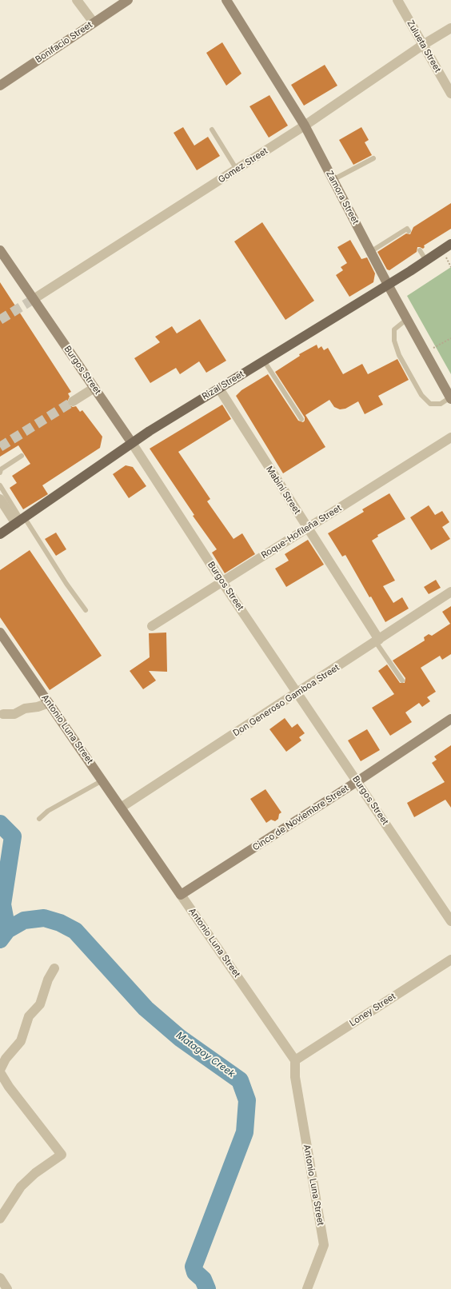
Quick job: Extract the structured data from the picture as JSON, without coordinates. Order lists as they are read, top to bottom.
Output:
{
  "streets": {
    "main road": ["Rizal Street"],
    "street": [
      "Bonifacio Street",
      "Zulueta Street",
      "Gomez Street",
      "Zamora Street",
      "Burgos Street",
      "Mabini Street",
      "Roque-Hofileña Street",
      "Don Generoso Gamboa Street",
      "Antonio Luna Street",
      "Cinco de Noviembre Street",
      "Loney Street"
    ]
  },
  "crossings": [
    ["Zulueta Street", "Gomez Street"],
    ["Gomez Street", "Zamora Street"],
    ["Gomez Street", "Burgos Street"],
    ["Zamora Street", "Rizal Street"],
    ["Burgos Street", "Rizal Street"],
    ["Burgos Street", "Roque-Hofileña Street"],
    ["Burgos Street", "Don Generoso Gamboa Street"],
    ["Burgos Street", "Cinco de Noviembre Street"],
    ["Rizal Street", "Mabini Street"],
    ["Mabini Street", "Roque-Hofileña Street"],
    ["Mabini Street", "Don Generoso Gamboa Street"],
    ["Don Generoso Gamboa Street", "Antonio Luna Street"],
    ["Antonio Luna Street", "Cinco de Noviembre Street"],
    ["Antonio Luna Street", "Loney Street"]
  ],
  "water": ["Matagoy Creek"]
}
